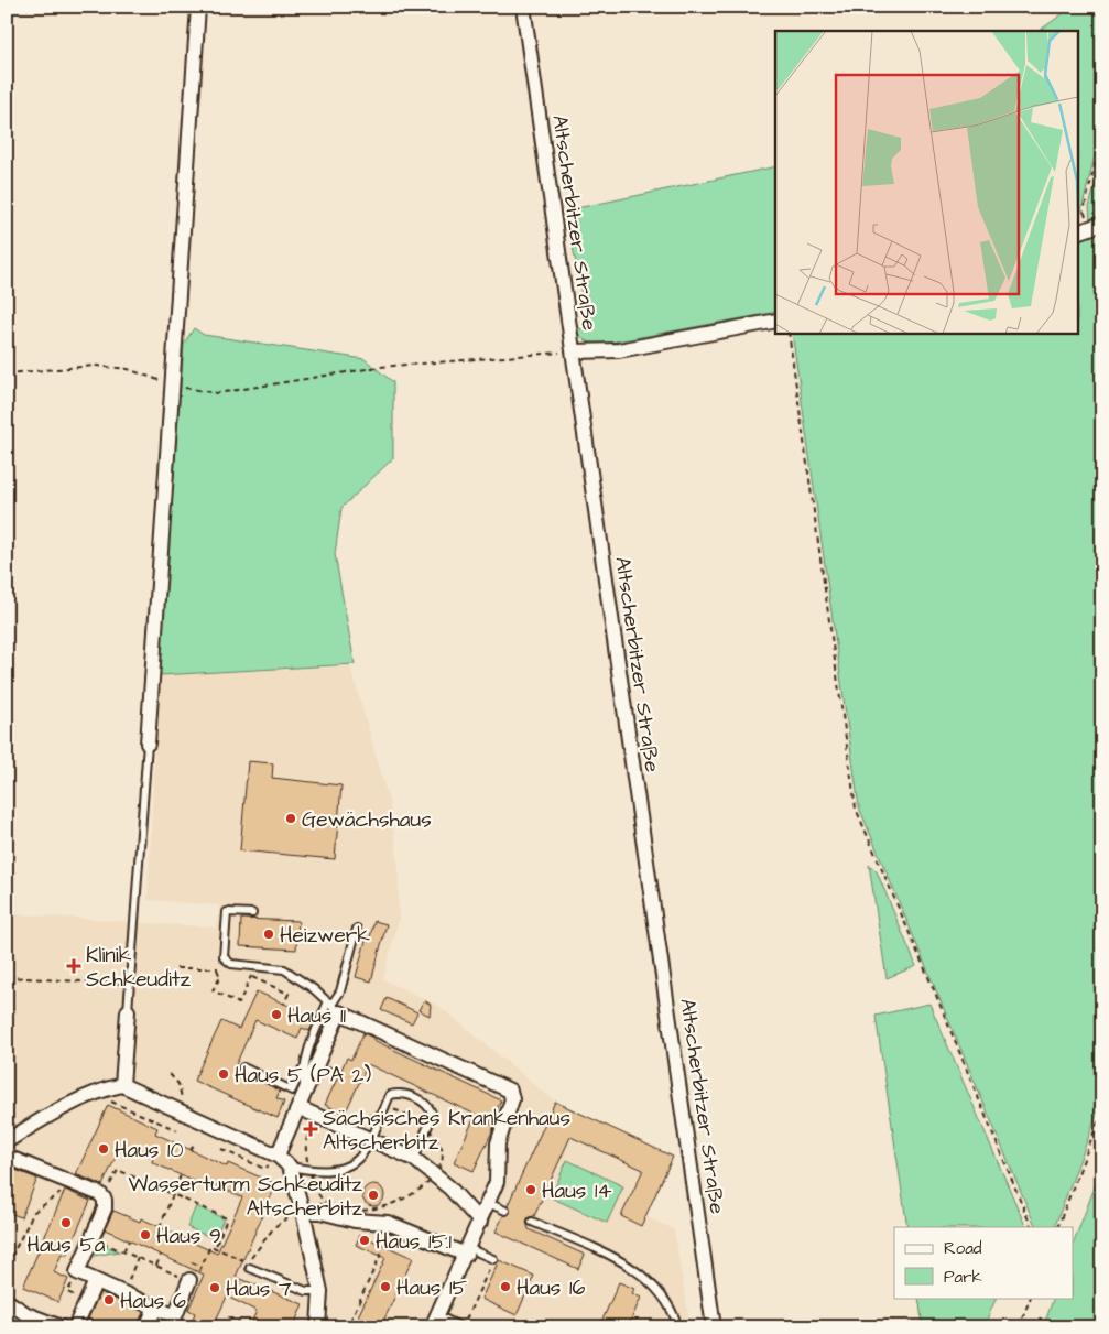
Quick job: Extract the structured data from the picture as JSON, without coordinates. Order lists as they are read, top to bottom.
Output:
{
  "streets": {
    "street": ["Altscherbitzer Straße"]
  },
  "places": {
    "other": [
      "Gewächshaus",
      "Heizwerk",
      "Haus 11",
      "Haus 5 (PA 2)",
      "Haus 10",
      "Haus 14",
      "Wasserturm Schkeuditz Altscherbitz",
      "Haus 5a",
      "Haus 9",
      "Haus 15.1",
      "Haus 15",
      "Haus 16",
      "Haus 7",
      "Haus 6"
    ],
    "health": ["Klinik Schkeuditz", "Sächsisches Krankenhaus Altscherbitz"]
  },
  "legend": ["Road", "Park"]
}
